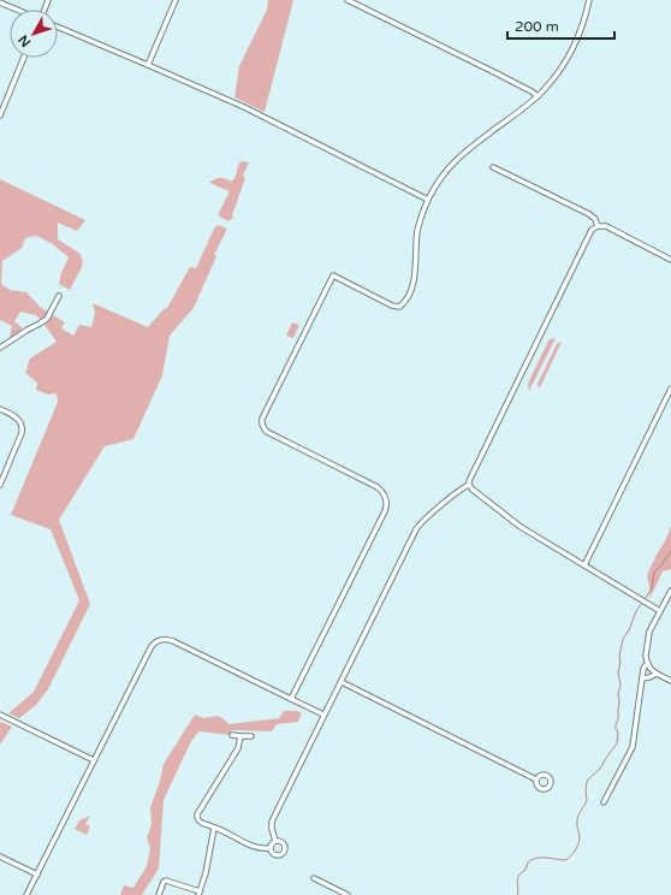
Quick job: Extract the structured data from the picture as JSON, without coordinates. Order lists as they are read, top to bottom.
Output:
{
  "scale_bar": "200 m",
  "north": "bottom left"
}
